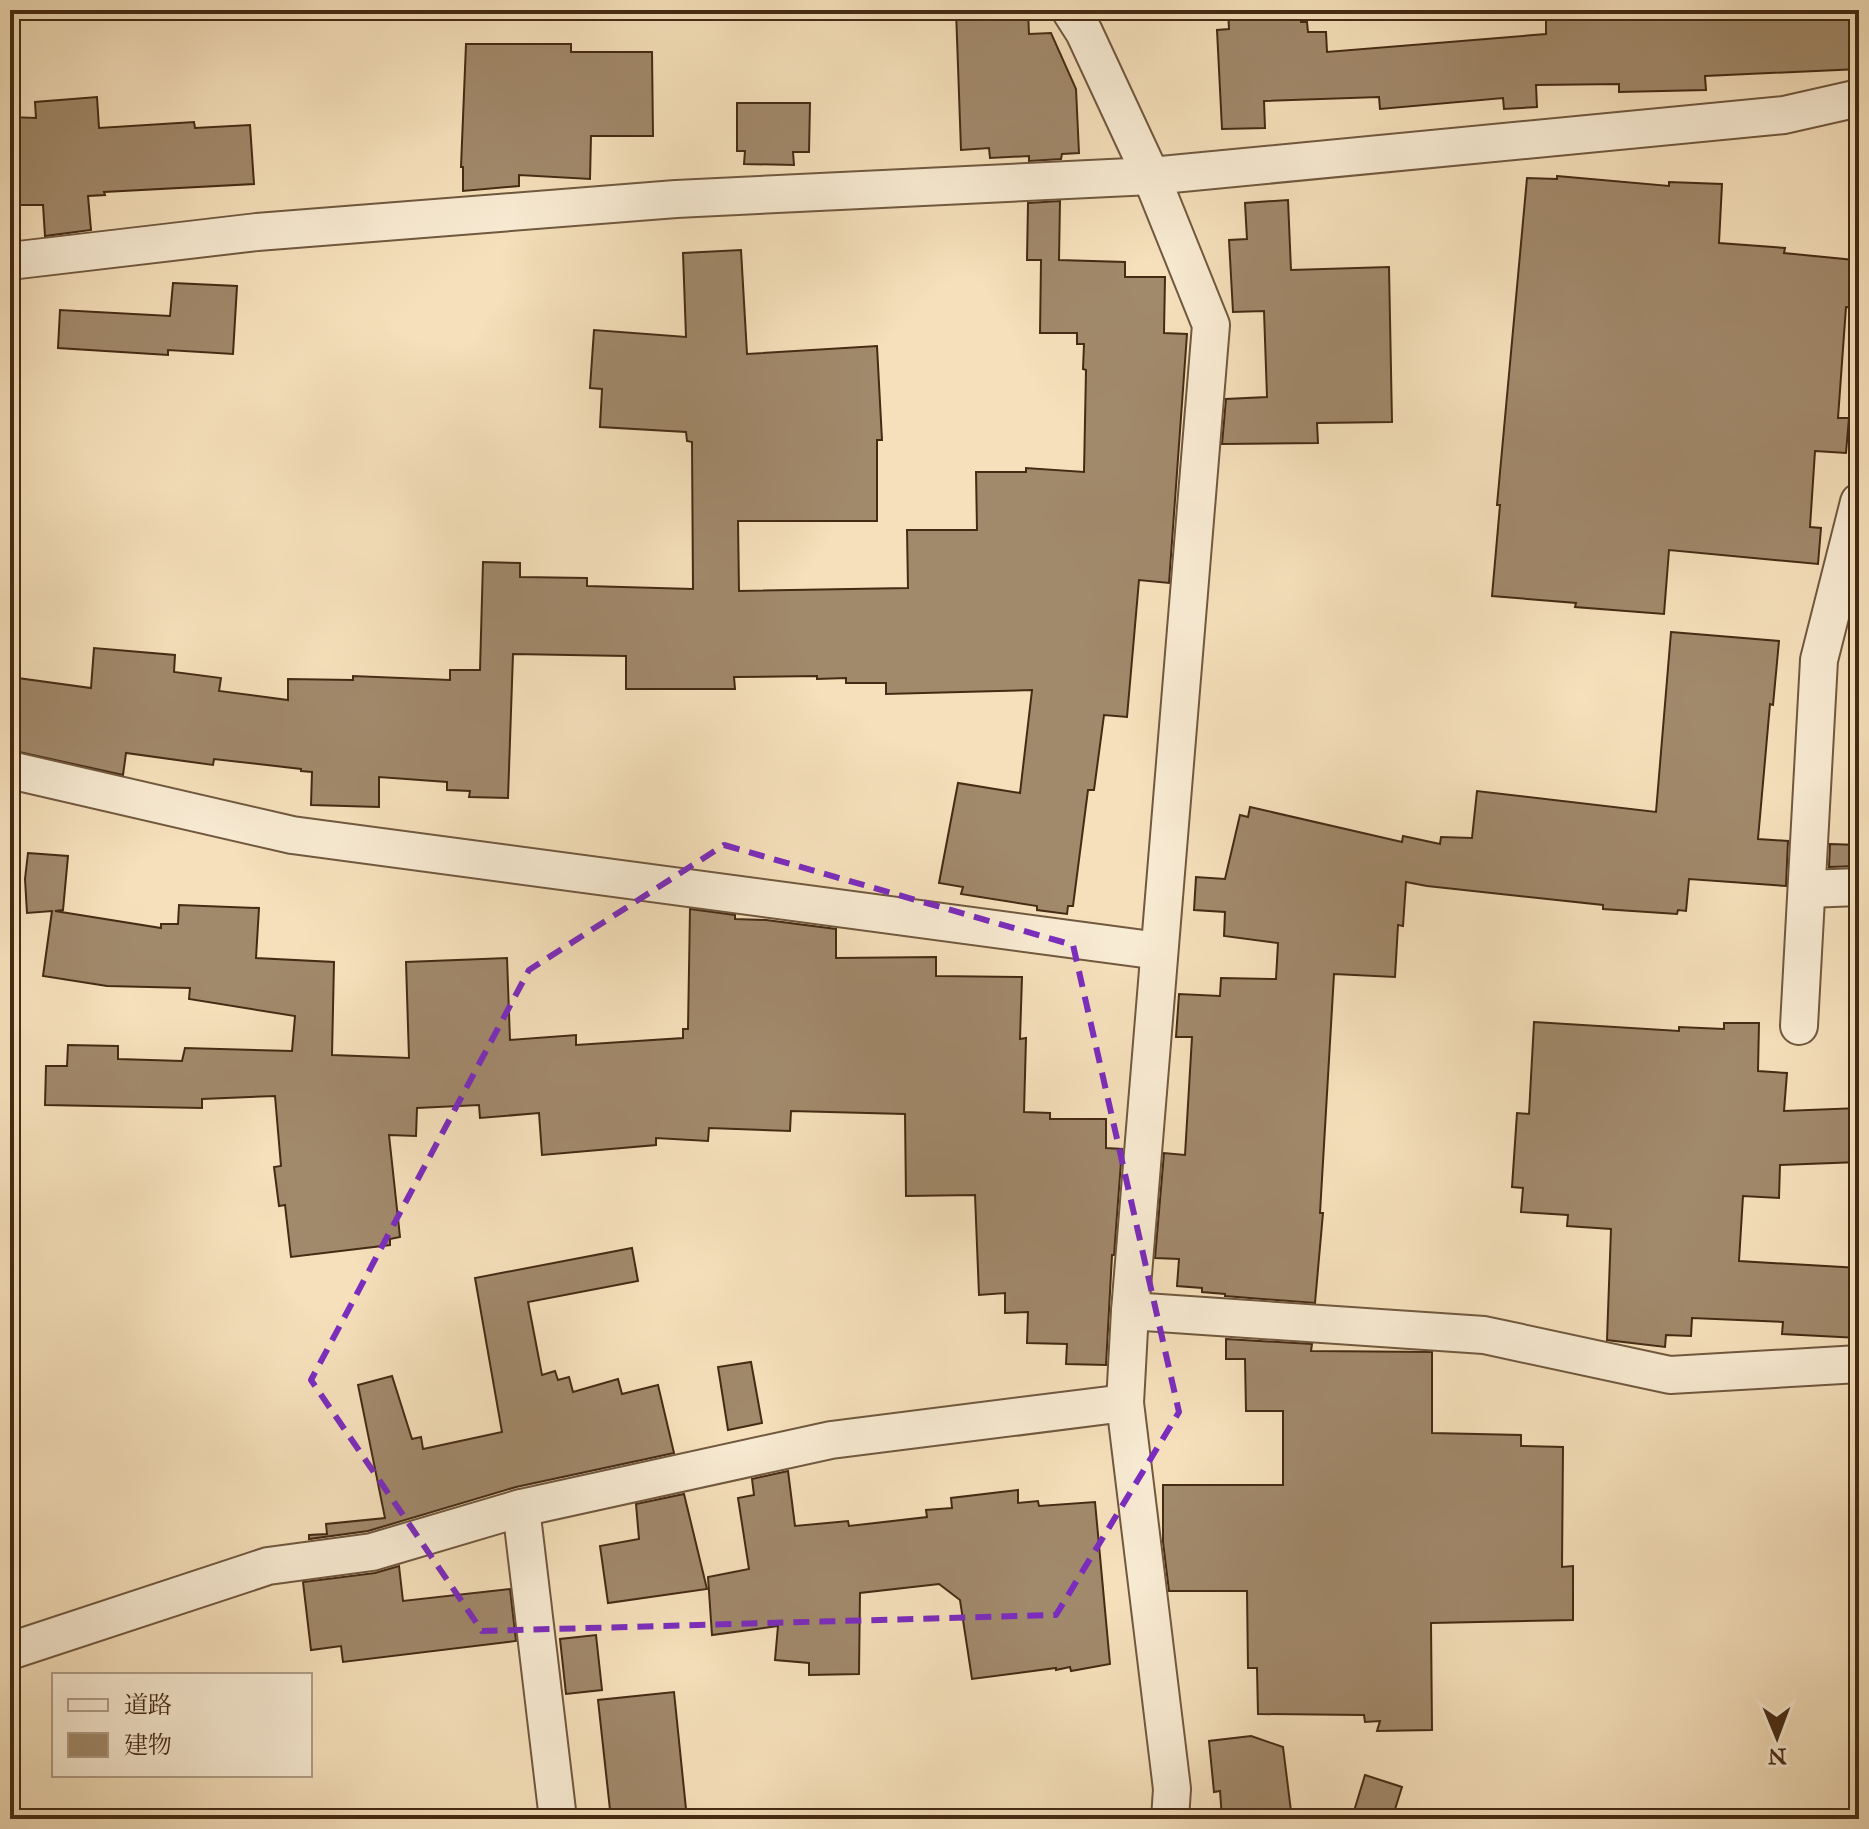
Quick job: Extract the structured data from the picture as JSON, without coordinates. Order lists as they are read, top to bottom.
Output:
{
  "legend": ["道路", "建物"],
  "north": "bottom"
}
